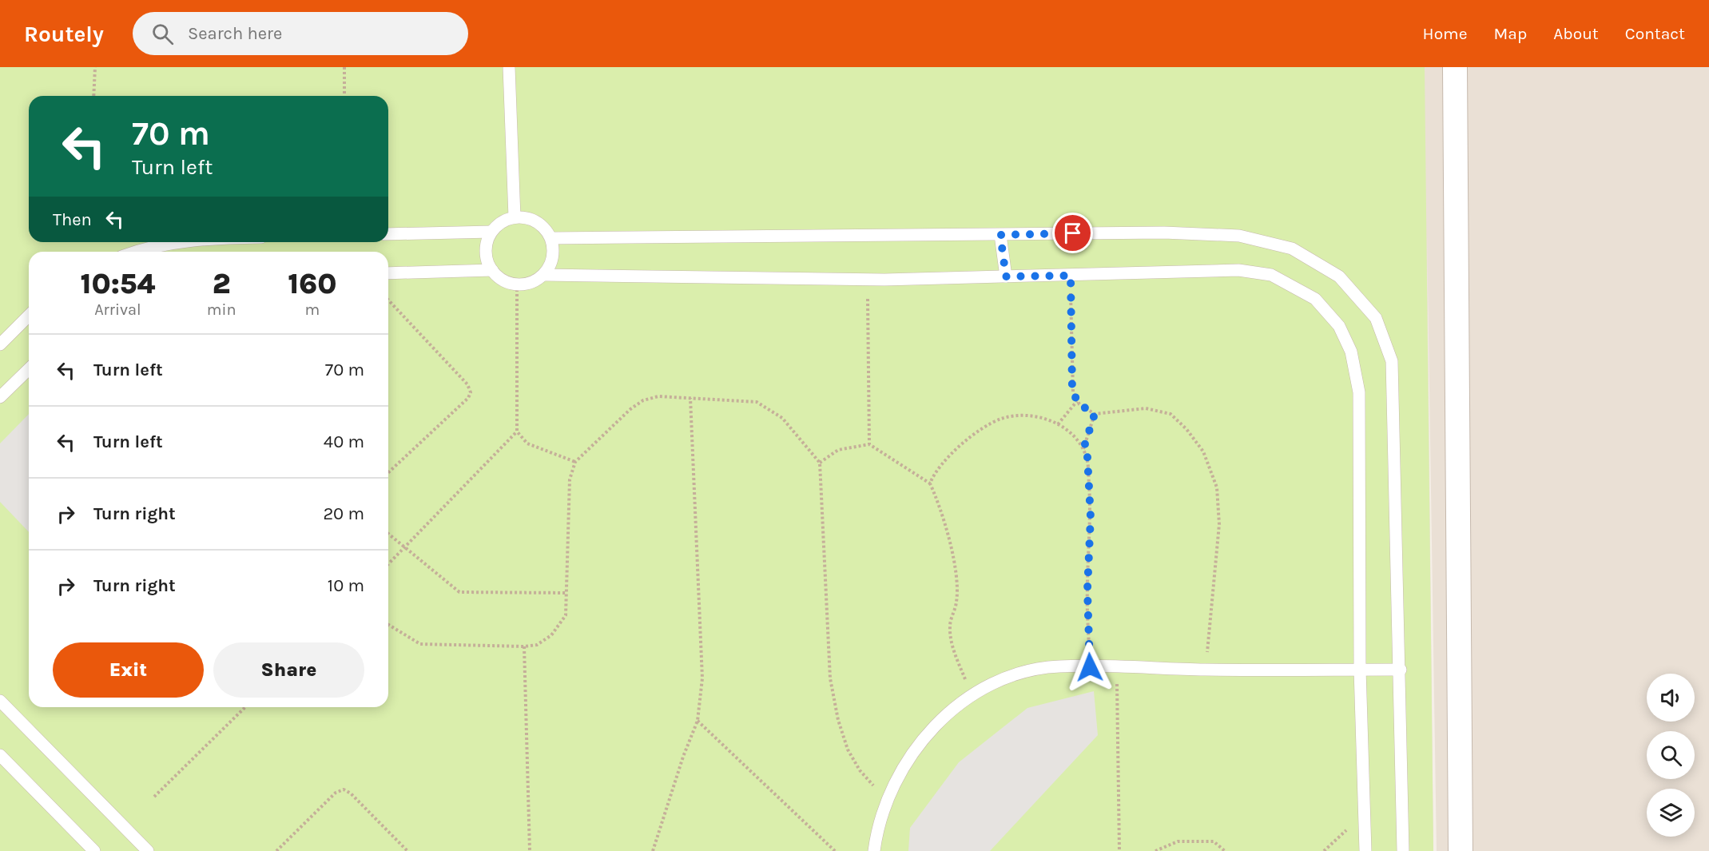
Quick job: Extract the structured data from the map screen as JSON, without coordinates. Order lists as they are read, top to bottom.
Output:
{
  "page": {
    "header": "Routely",
    "search": "Search here",
    "nav": [
      "Home",
      "Map",
      "About",
      "Contact"
    ],
    "turn": ["70 m", "Turn left"],
    "then": "Then",
    "eta": [
      "10:54",
      "Arrival",
      "2",
      "min",
      "160",
      "m"
    ],
    "list": [
      {
        "name": "Turn left",
        "value": "70 m"
      },
      {
        "name": "Turn left",
        "value": "40 m"
      },
      {
        "name": "Turn right",
        "value": "20 m"
      },
      {
        "name": "Turn right",
        "value": "10 m"
      }
    ],
    "buttons": ["Exit", "Share"]
  }
}
